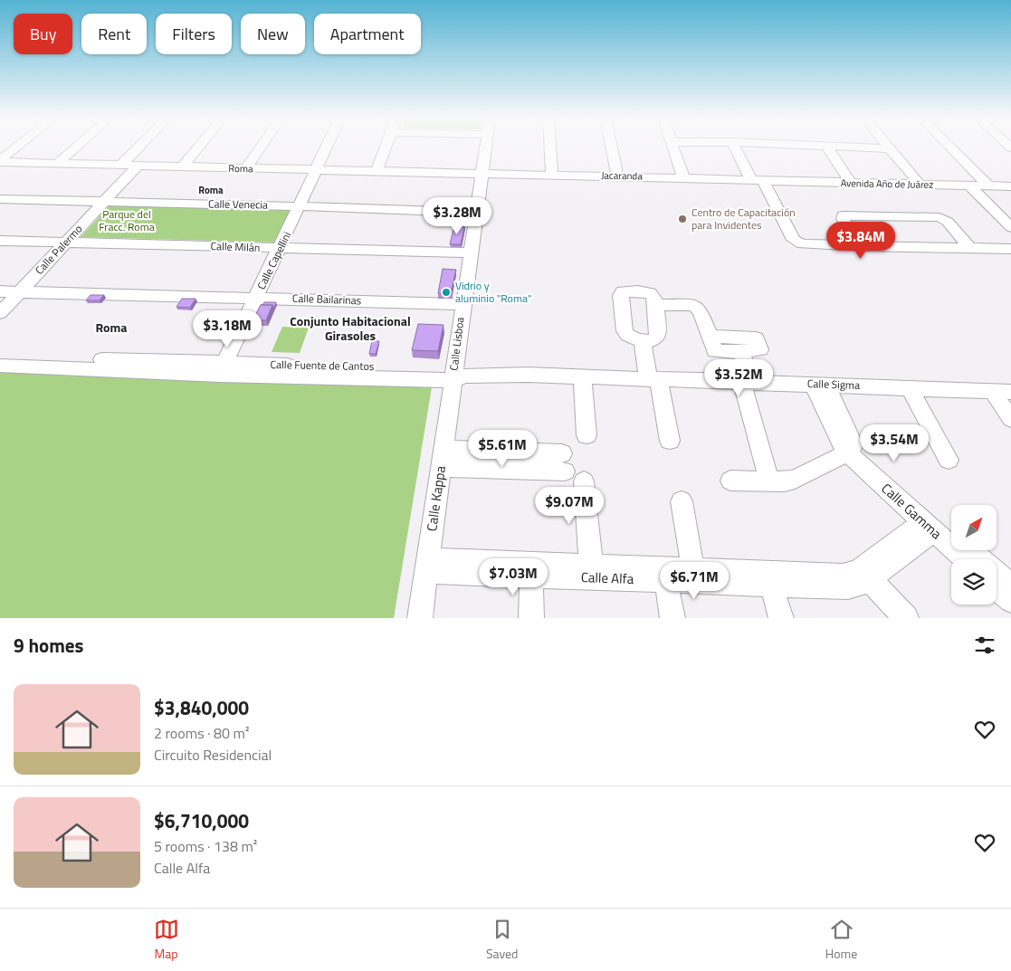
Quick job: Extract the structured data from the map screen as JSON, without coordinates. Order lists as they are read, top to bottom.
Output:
{
  "streets": {
    "street": [
      "Roma",
      "Jacaranda",
      "Avenida Año de Juárez",
      "Calle Venecia",
      "Calle Milán",
      "Calle Palermo",
      "Calle Capellini",
      "Calle Bailarinas",
      "Calle Lisboa",
      "Calle Fuente de Cantos",
      "Calle Sigma",
      "Calle Kappa",
      "Calle Gamma",
      "Calle Alfa"
    ]
  },
  "crossings": [
    ["Roma", "Jacaranda"],
    ["Roma", "Calle Palermo"],
    ["Roma", "Calle Capellini"],
    ["Roma", "Calle Lisboa"],
    ["Jacaranda", "Avenida Año de Juárez"],
    ["Jacaranda", "Calle Lisboa"],
    ["Calle Venecia", "Calle Palermo"],
    ["Calle Venecia", "Calle Capellini"],
    ["Calle Venecia", "Calle Lisboa"],
    ["Calle Milán", "Calle Palermo"],
    ["Calle Milán", "Calle Capellini"],
    ["Calle Milán", "Calle Lisboa"],
    ["Calle Palermo", "Calle Bailarinas"],
    ["Calle Capellini", "Calle Bailarinas"],
    ["Calle Capellini", "Calle Fuente de Cantos"],
    ["Calle Bailarinas", "Calle Lisboa"],
    ["Calle Lisboa", "Calle Fuente de Cantos"],
    ["Calle Lisboa", "Calle Sigma"],
    ["Calle Lisboa", "Calle Kappa"],
    ["Calle Fuente de Cantos", "Calle Sigma"],
    ["Calle Fuente de Cantos", "Calle Kappa"],
    ["Calle Sigma", "Calle Kappa"],
    ["Calle Sigma", "Calle Gamma"],
    ["Calle Kappa", "Calle Alfa"],
    ["Calle Gamma", "Calle Alfa"]
  ],
  "districts": ["Roma", "Conjunto Habitacional Girasoles", "Roma"],
  "parks": ["Parque del Fracc. Roma"],
  "places": ["Centro de Capacitación para Invidentes", "Vidrio y aluminio \"Roma\""],
  "north": "top right",
  "page": {
    "chip": [
      "Buy",
      "Rent",
      "Filters",
      "New",
      "Apartment"
    ],
    "price": [
      "$3.28M",
      "$3.84M",
      "$3.18M",
      "$3.52M",
      "$3.54M",
      "$5.61M",
      "$9.07M",
      "$7.03M",
      "$6.71M"
    ],
    "heading": "9 homes",
    "list": [
      {
        "name": "$3,840,000",
        "note": "2 rooms · 80 m² · Circuito Residencial"
      },
      {
        "name": "$6,710,000",
        "note": "5 rooms · 138 m² · Calle Alfa"
      }
    ],
    "tabs": ["Map", "Saved", "Home"]
  }
}
